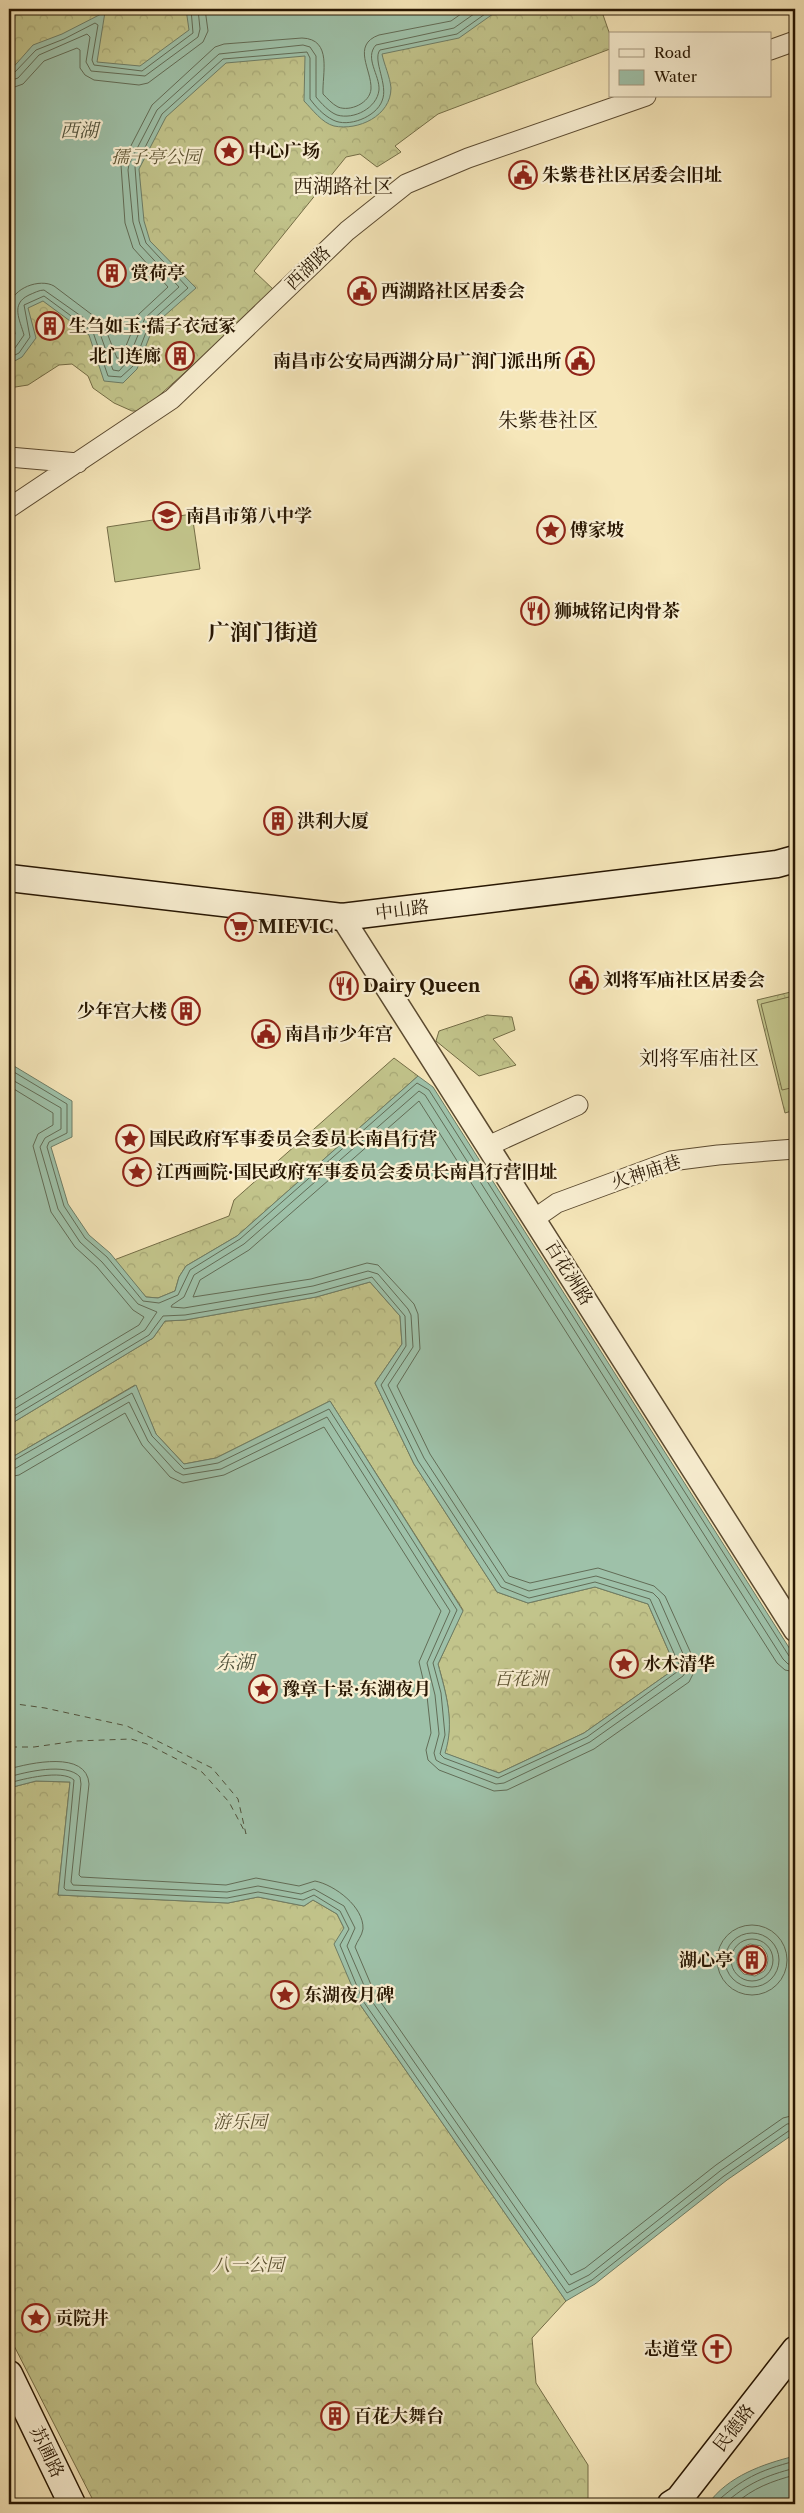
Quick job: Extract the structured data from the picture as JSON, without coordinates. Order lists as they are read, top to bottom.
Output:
{
  "streets": {
    "main road": ["中山路", "民德路", "苏圃路"],
    "street": ["西湖路", "火神庙巷", "百花洲路"]
  },
  "crossings": [
    ["中山路", "百花洲路"],
    ["火神庙巷", "百花洲路"]
  ],
  "districts": [
    "西湖路社区",
    "朱紫巷社区",
    "广润门街道",
    "刘将军庙社区"
  ],
  "water": ["西湖", "东湖"],
  "parks": [
    "孺子亭公园",
    "百花洲",
    "游乐园",
    "八一公园"
  ],
  "places": {
    "place": [
      "中心广场",
      "傅家坡",
      "国民政府军事委员会委员长南昌行营",
      "江西画院·国民政府军事委员会委员长南昌行营旧址",
      "水木清华",
      "豫章十景·东湖夜月",
      "东湖夜月碑",
      "贡院井"
    ],
    "public building": [
      "朱紫巷社区居委会旧址",
      "西湖路社区居委会",
      "南昌市公安局西湖分局广润门派出所",
      "刘将军庙社区居委会",
      "南昌市少年宫"
    ],
    "building": [
      "赏荷亭",
      "生刍如玉·孺子衣冠冢",
      "北门连廊",
      "洪利大厦",
      "少年宫大楼",
      "湖心亭",
      "百花大舞台"
    ],
    "school or university": ["南昌市第八中学"],
    "restaurant": ["狮城铭记肉骨茶", "Dairy Queen"],
    "supermarket": ["MIEVIC"],
    "church": ["志道堂"]
  },
  "legend": ["Road", "Water"]
}
